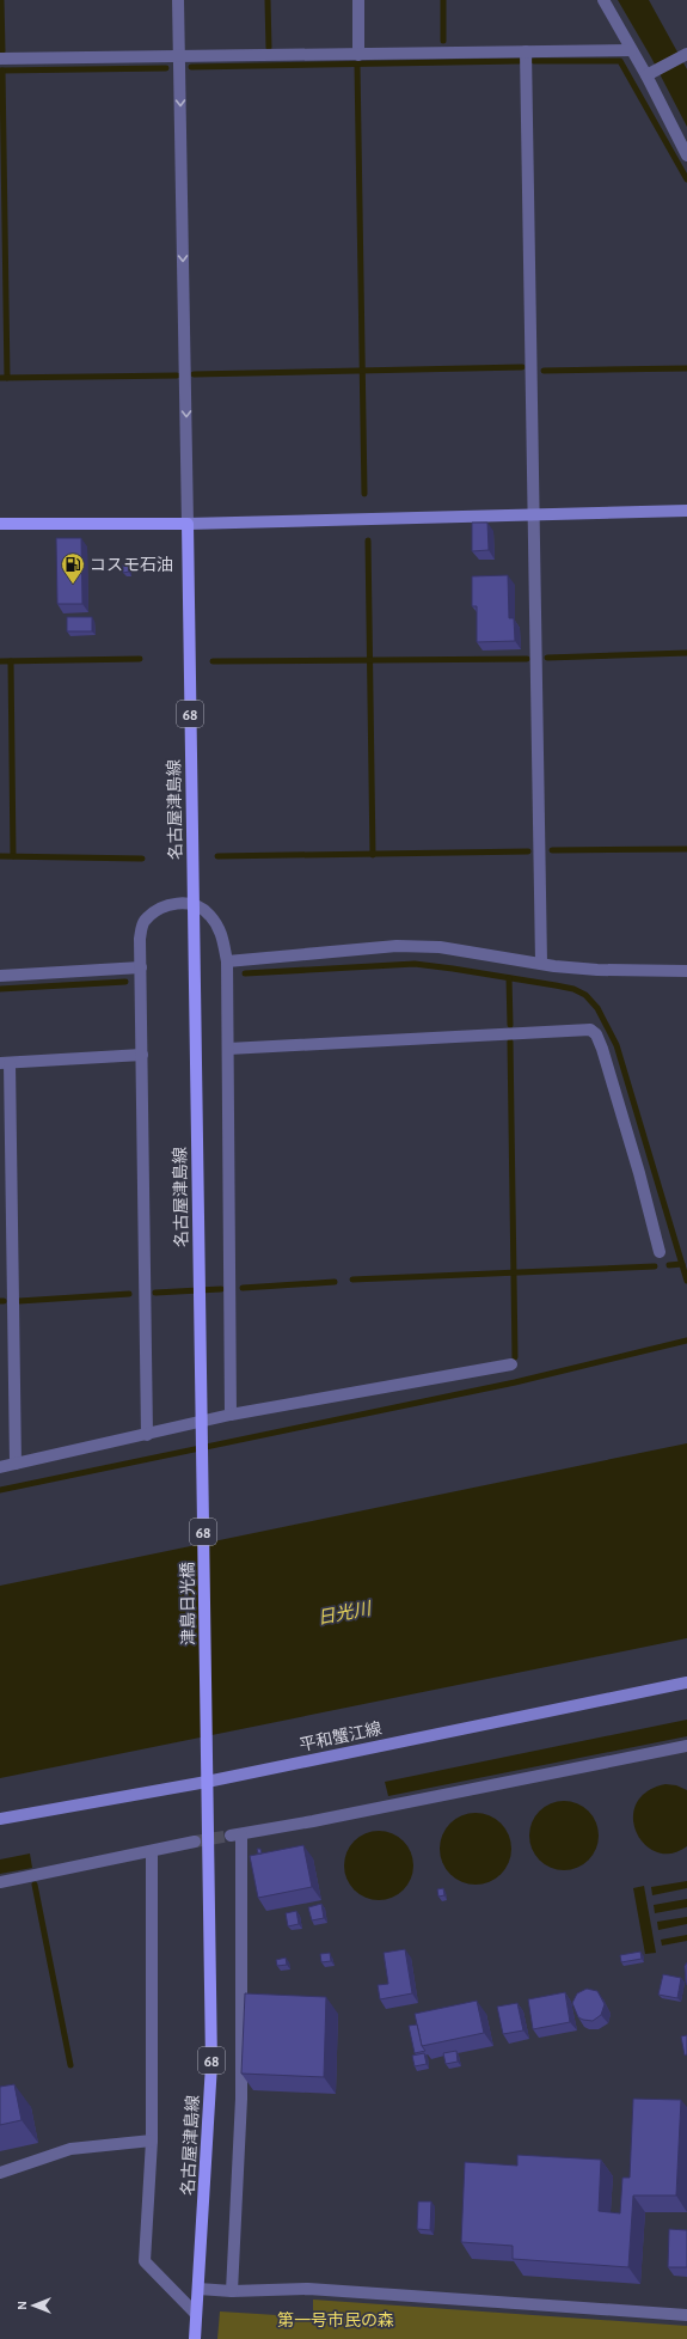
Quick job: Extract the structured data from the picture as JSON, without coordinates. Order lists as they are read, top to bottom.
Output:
{
  "streets": {
    "main road": [
      "68",
      "名古屋津島線",
      "津島日光橋",
      "平和蟹江線"
    ]
  },
  "crossings": [
    ["名古屋津島線", "津島日光橋"],
    ["名古屋津島線", "平和蟹江線"],
    ["津島日光橋", "平和蟹江線"]
  ],
  "water": ["日光川"],
  "parks": ["第一号市民の森"],
  "places": {
    "fuel station": ["コスモ石油"]
  },
  "north": "left"
}
